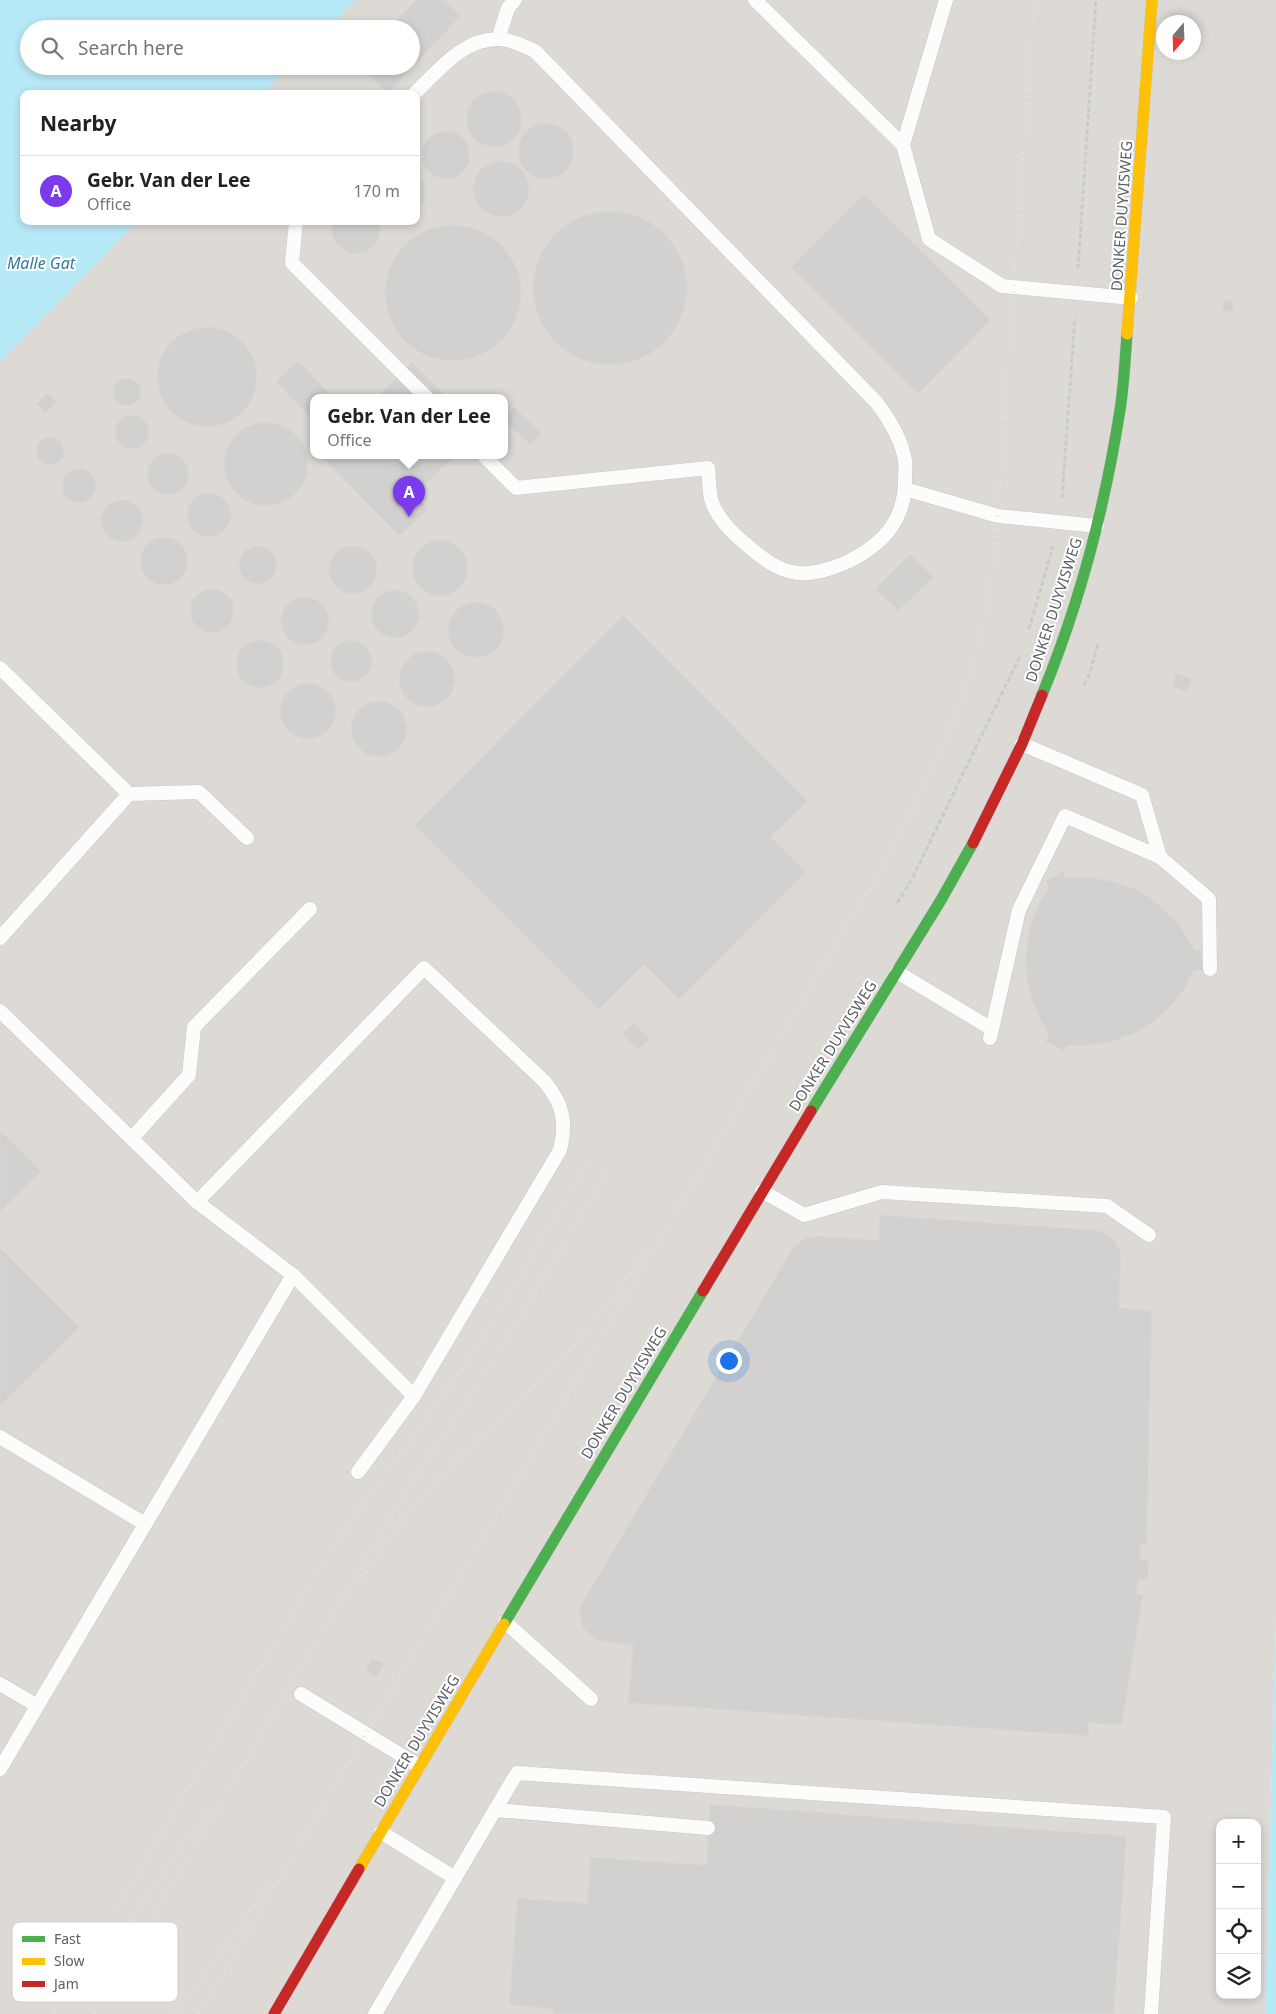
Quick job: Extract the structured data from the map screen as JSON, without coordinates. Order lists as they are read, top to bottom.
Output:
{
  "streets": {
    "street": ["DONKER DUYVISWEG"]
  },
  "water": ["Malle Gat"],
  "legend": ["Fast", "Slow", "Jam"],
  "north": "bottom",
  "page": {
    "search": "Search here",
    "heading": "Nearby",
    "list": [
      {
        "mark": "A",
        "name": "Gebr. Van der Lee",
        "note": "Office",
        "value": "170 m"
      }
    ],
    "popup": ["Gebr. Van der Lee", "Office"],
    "pins": "A",
    "map_buttons": ["+", "−"]
  }
}
